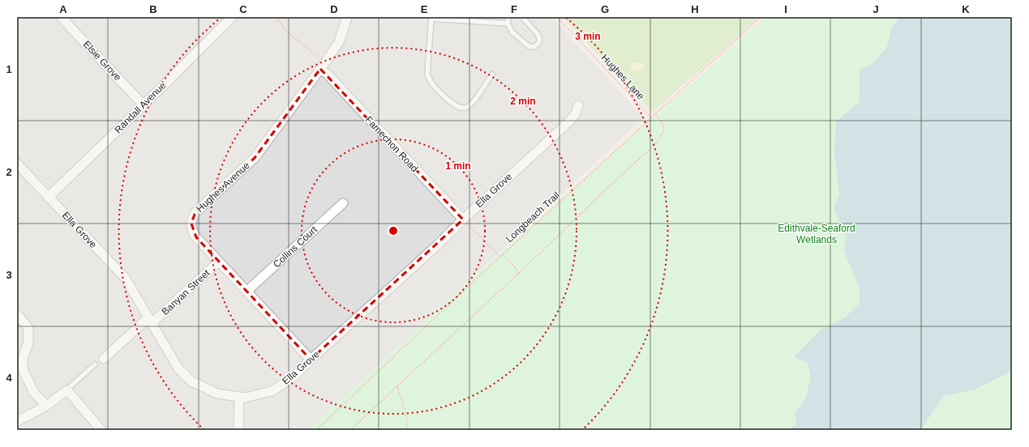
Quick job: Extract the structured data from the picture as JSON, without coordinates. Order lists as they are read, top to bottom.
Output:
{
  "streets": {
    "street": [
      "Elsie Grove",
      "Randall Avenue",
      "Famechon Road",
      "Hughes Avenue",
      "Ella Grove",
      "Collins Court",
      "Banyan Street"
    ],
    "path": ["Hughes Lane", "Longbeach Trail"]
  },
  "crossings": [
    ["Elsie Grove", "Randall Avenue"],
    ["Hughes Lane", "Longbeach Trail"],
    ["Randall Avenue", "Ella Grove"],
    ["Famechon Road", "Hughes Avenue"],
    ["Famechon Road", "Ella Grove"],
    ["Hughes Avenue", "Ella Grove"],
    ["Hughes Avenue", "Collins Court"],
    ["Hughes Avenue", "Banyan Street"],
    ["Ella Grove", "Banyan Street"]
  ],
  "parks": ["Edithvale-Seaford Wetlands"],
  "grid": {
    "columns": [
      "A",
      "B",
      "C",
      "D",
      "E",
      "F",
      "G",
      "H",
      "I",
      "J",
      "K"
    ],
    "rows": [
      "1",
      "2",
      "3",
      "4"
    ]
  },
  "rings": ["3 min", "2 min", "1 min"]
}
